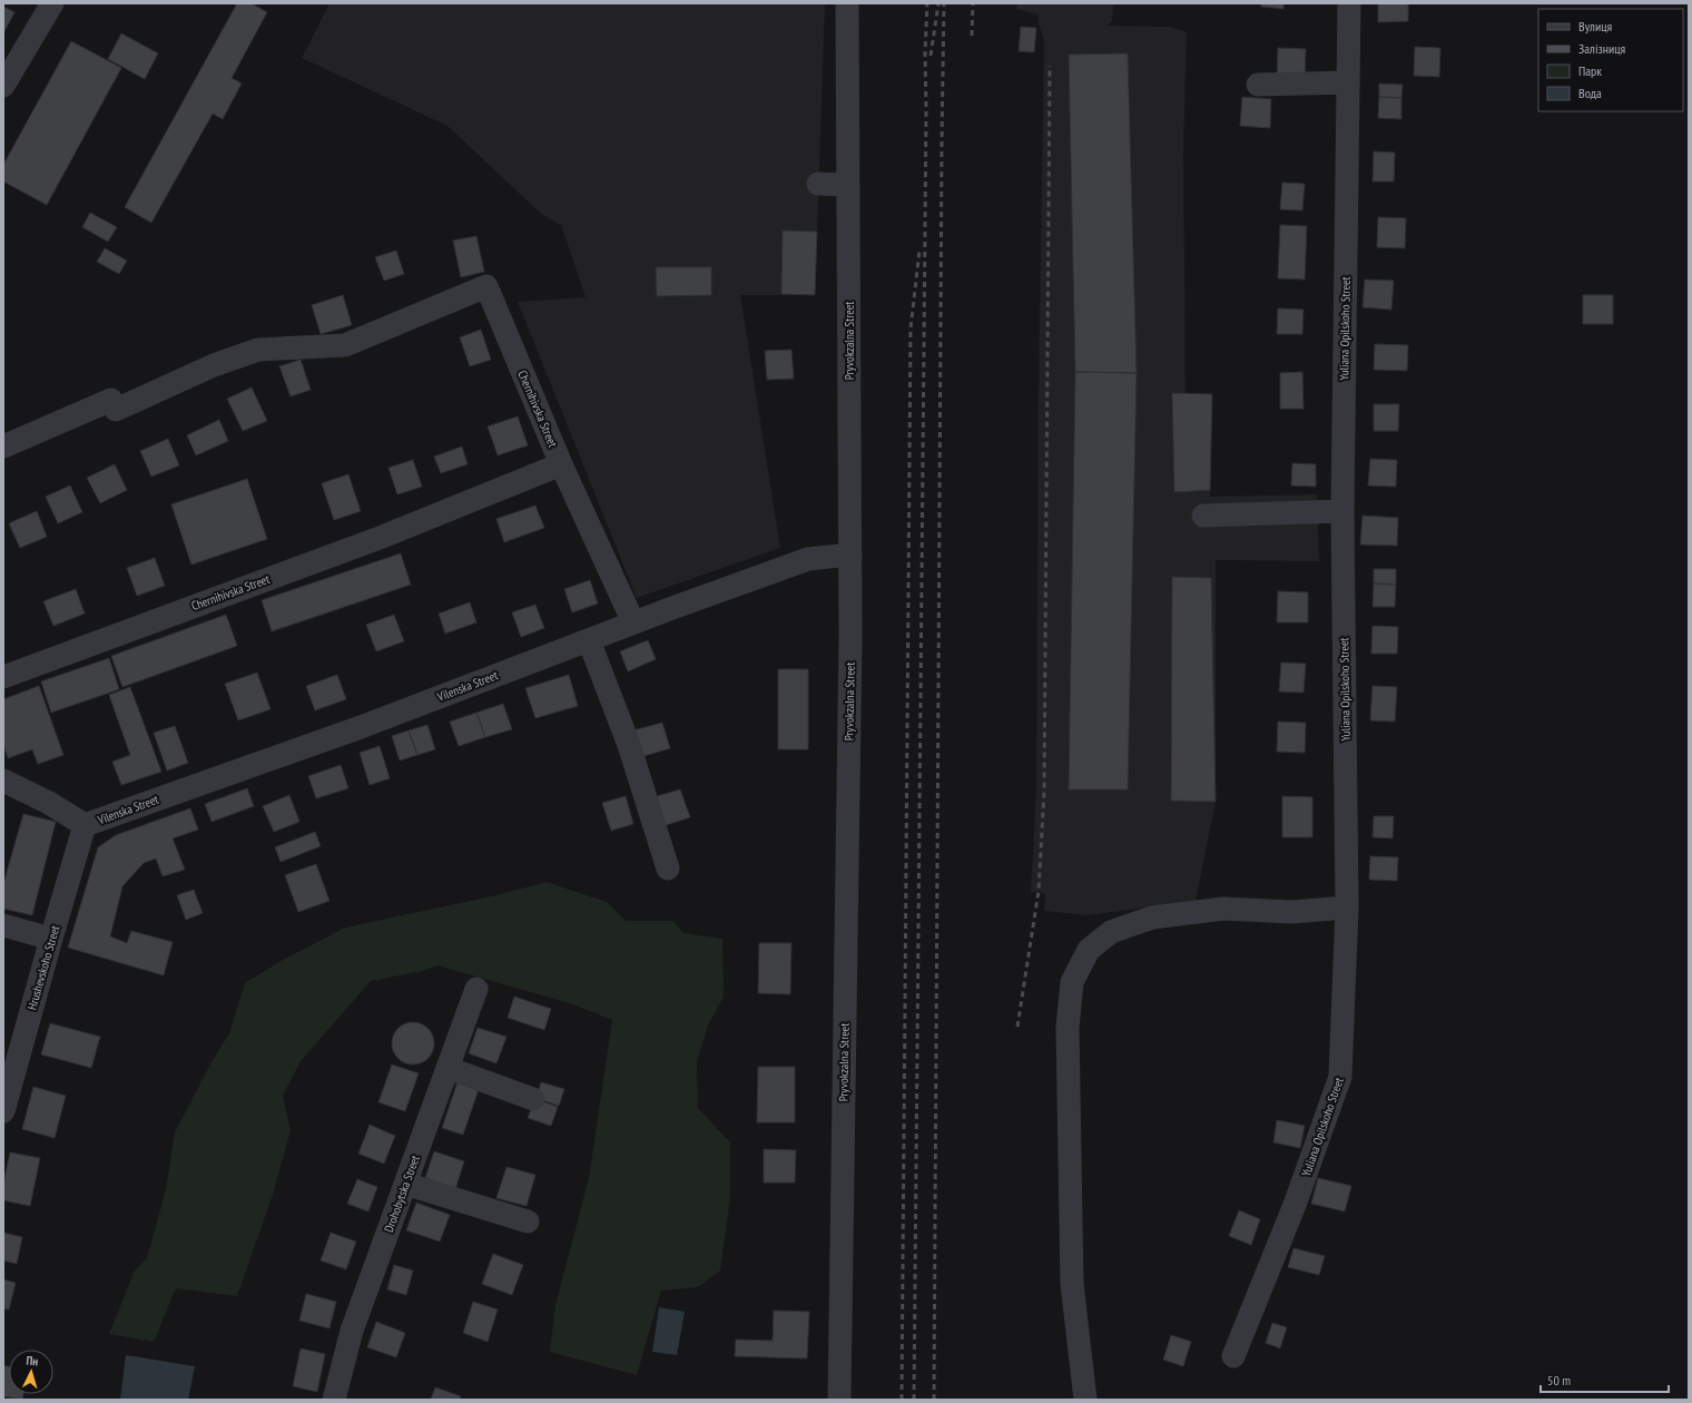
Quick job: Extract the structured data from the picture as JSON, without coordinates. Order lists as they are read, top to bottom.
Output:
{
  "streets": {
    "street": [
      "Yuliana Opilskoho Street",
      "Pryvokzalna Street",
      "Chernihivska Street",
      "Vilenska Street",
      "Hrushevskoho Street",
      "Drohobytska Street"
    ]
  },
  "crossings": [
    ["Pryvokzalna Street", "Vilenska Street"],
    ["Vilenska Street", "Hrushevskoho Street"]
  ],
  "legend": [
    "Вулиця",
    "Залізниця",
    "Парк",
    "Вода"
  ],
  "scale_bar": "50 m",
  "north": "top"
}
